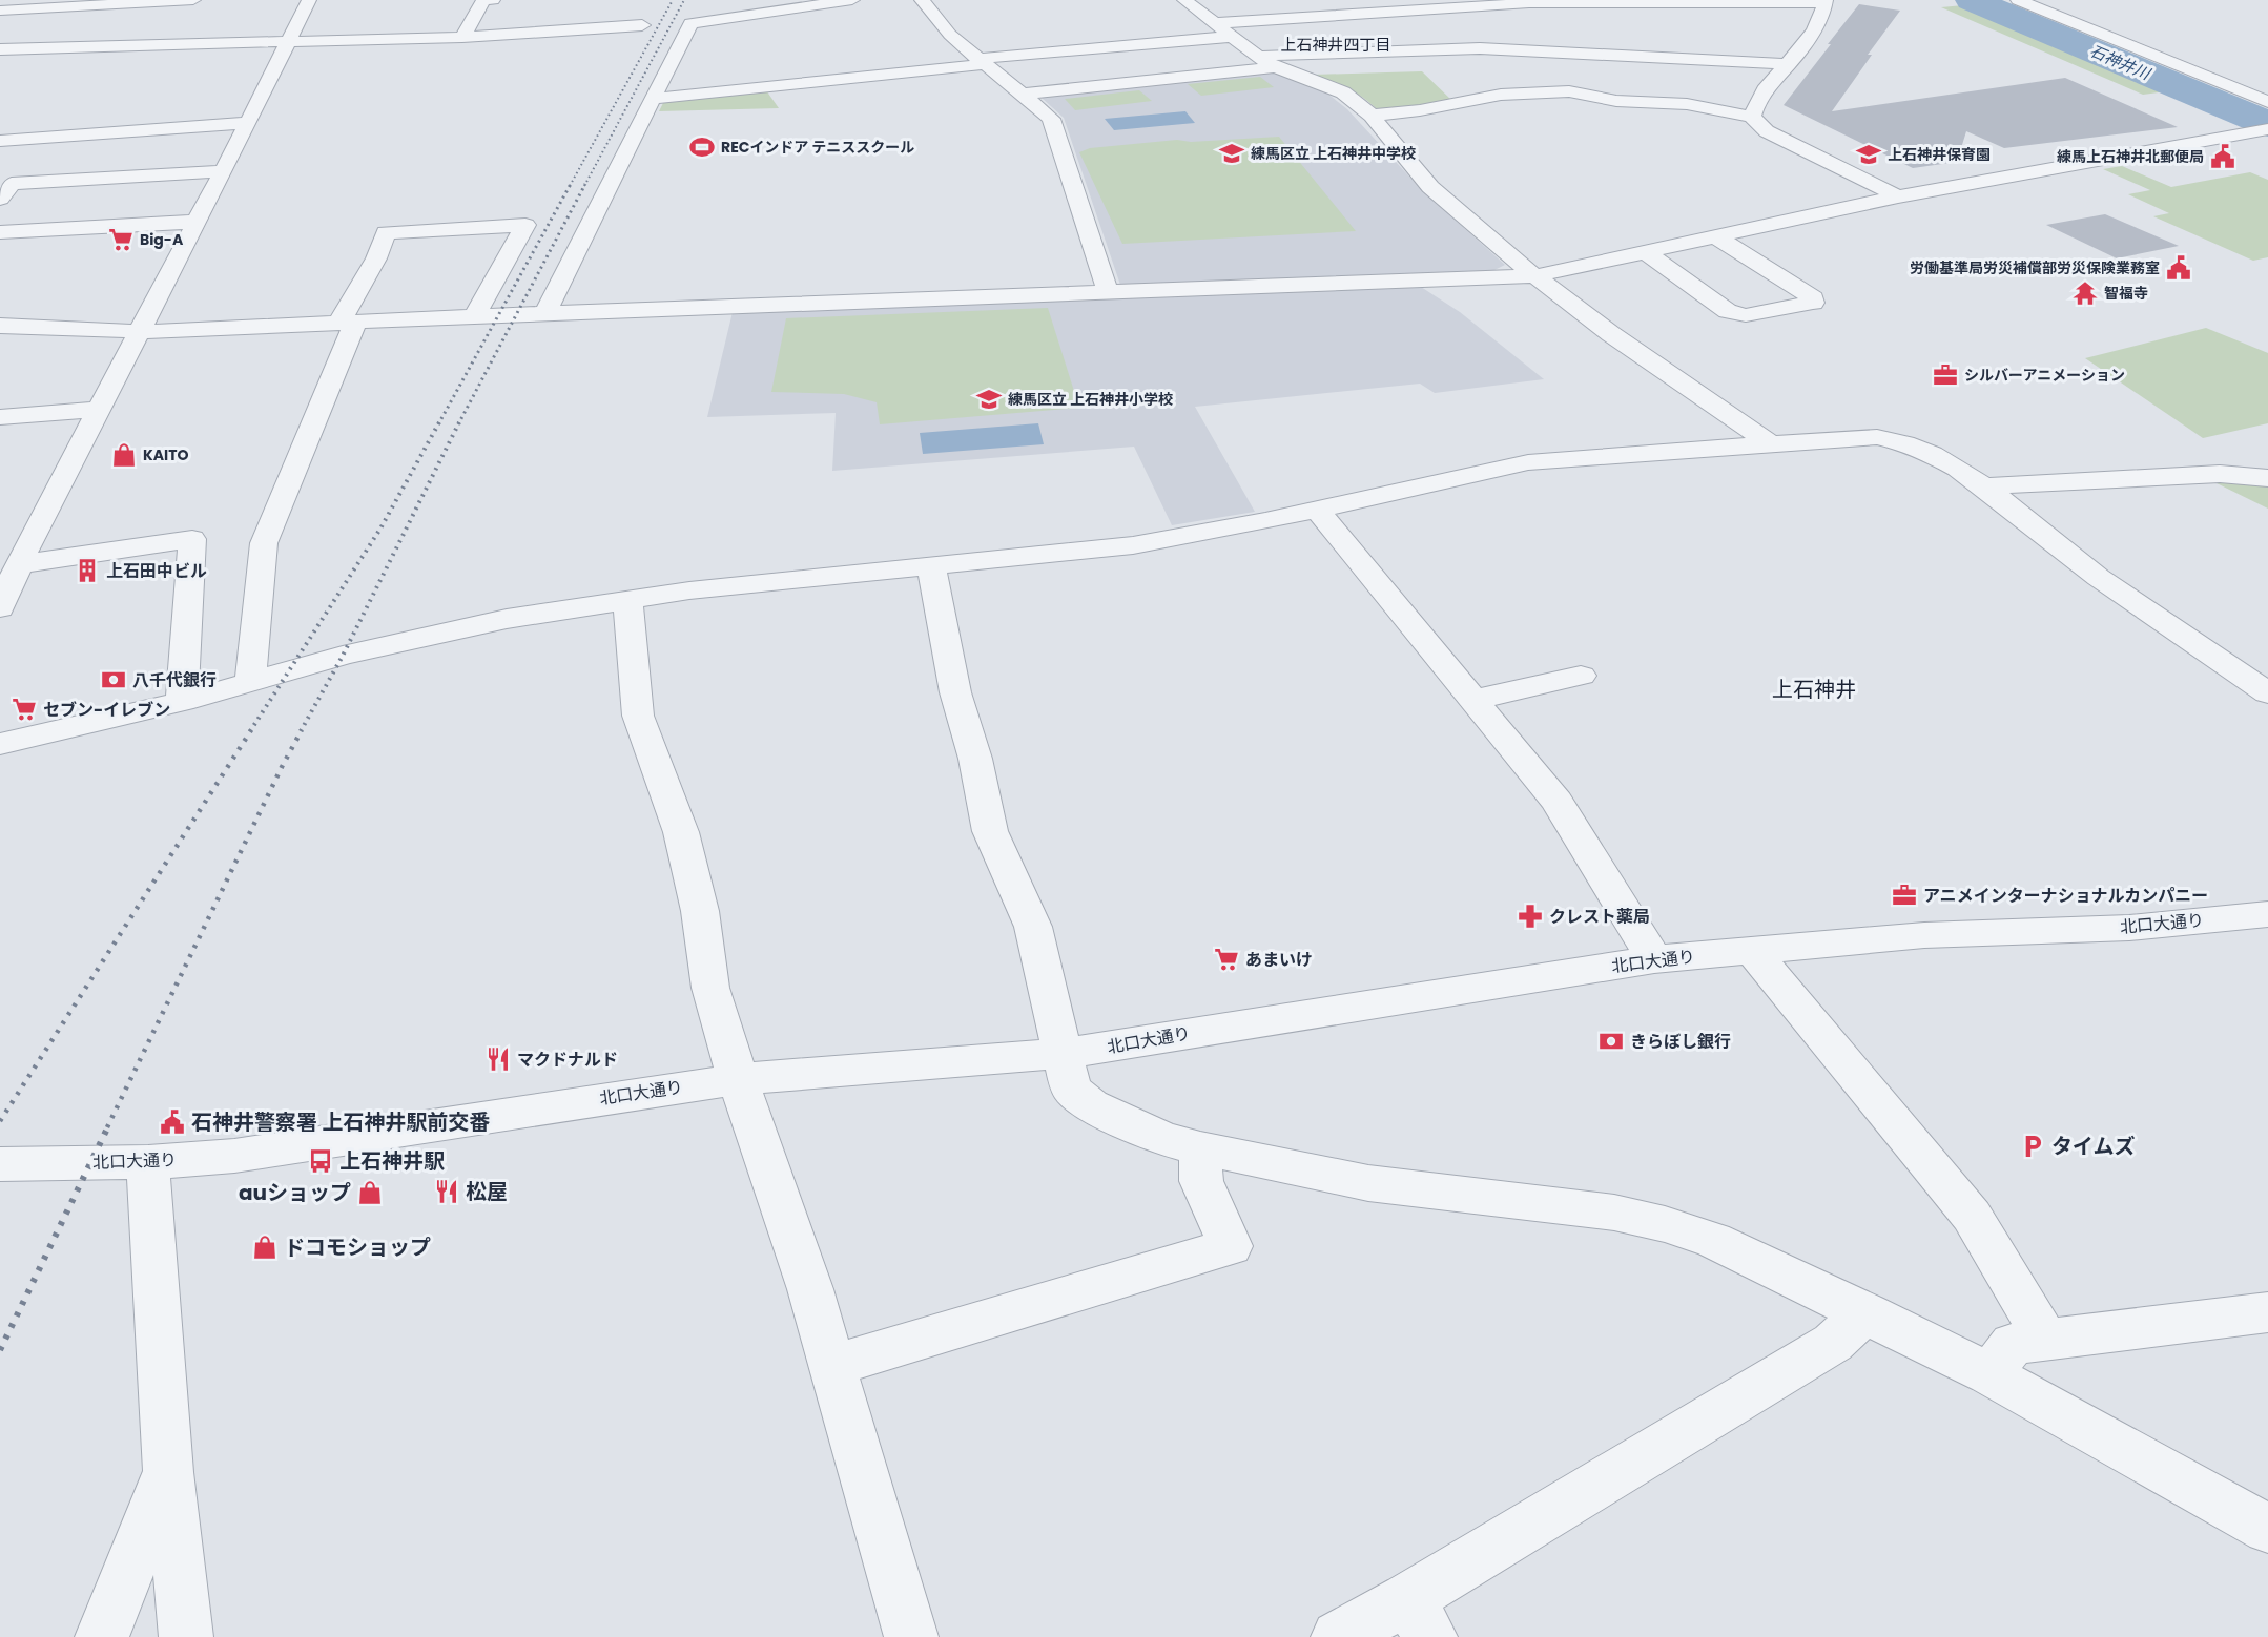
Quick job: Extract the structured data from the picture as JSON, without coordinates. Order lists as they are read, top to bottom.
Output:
{
  "streets": {
    "street": ["北口大通り"]
  },
  "districts": ["上石神井四丁目", "上石神井"],
  "water": ["石神井川"],
  "places": {
    "sports": ["RECインドア テニススクール"],
    "school or university": ["練馬区立 上石神井中学校", "上石神井保育園", "練馬区立 上石神井小学校"],
    "public building": ["練馬上石神井北郵便局", "労働基準局労災補償部労災保険業務室", "石神井警察署 上石神井駅前交番"],
    "supermarket": ["Big-A", "セブン-イレブン", "あまいけ"],
    "temple": ["智福寺"],
    "office": ["シルバーアニメーション", "アニメインターナショナルカンパニー"],
    "shop": ["KAITO", "auショップ", "ドコモショップ"],
    "building": ["上石田中ビル"],
    "bank": ["八千代銀行", "きらぼし銀行"],
    "pharmacy": ["クレスト薬局"],
    "restaurant": ["マクドナルド", "松屋"],
    "parking": ["タイムズ"],
    "bus stop": ["上石神井駅"]
  }
}
